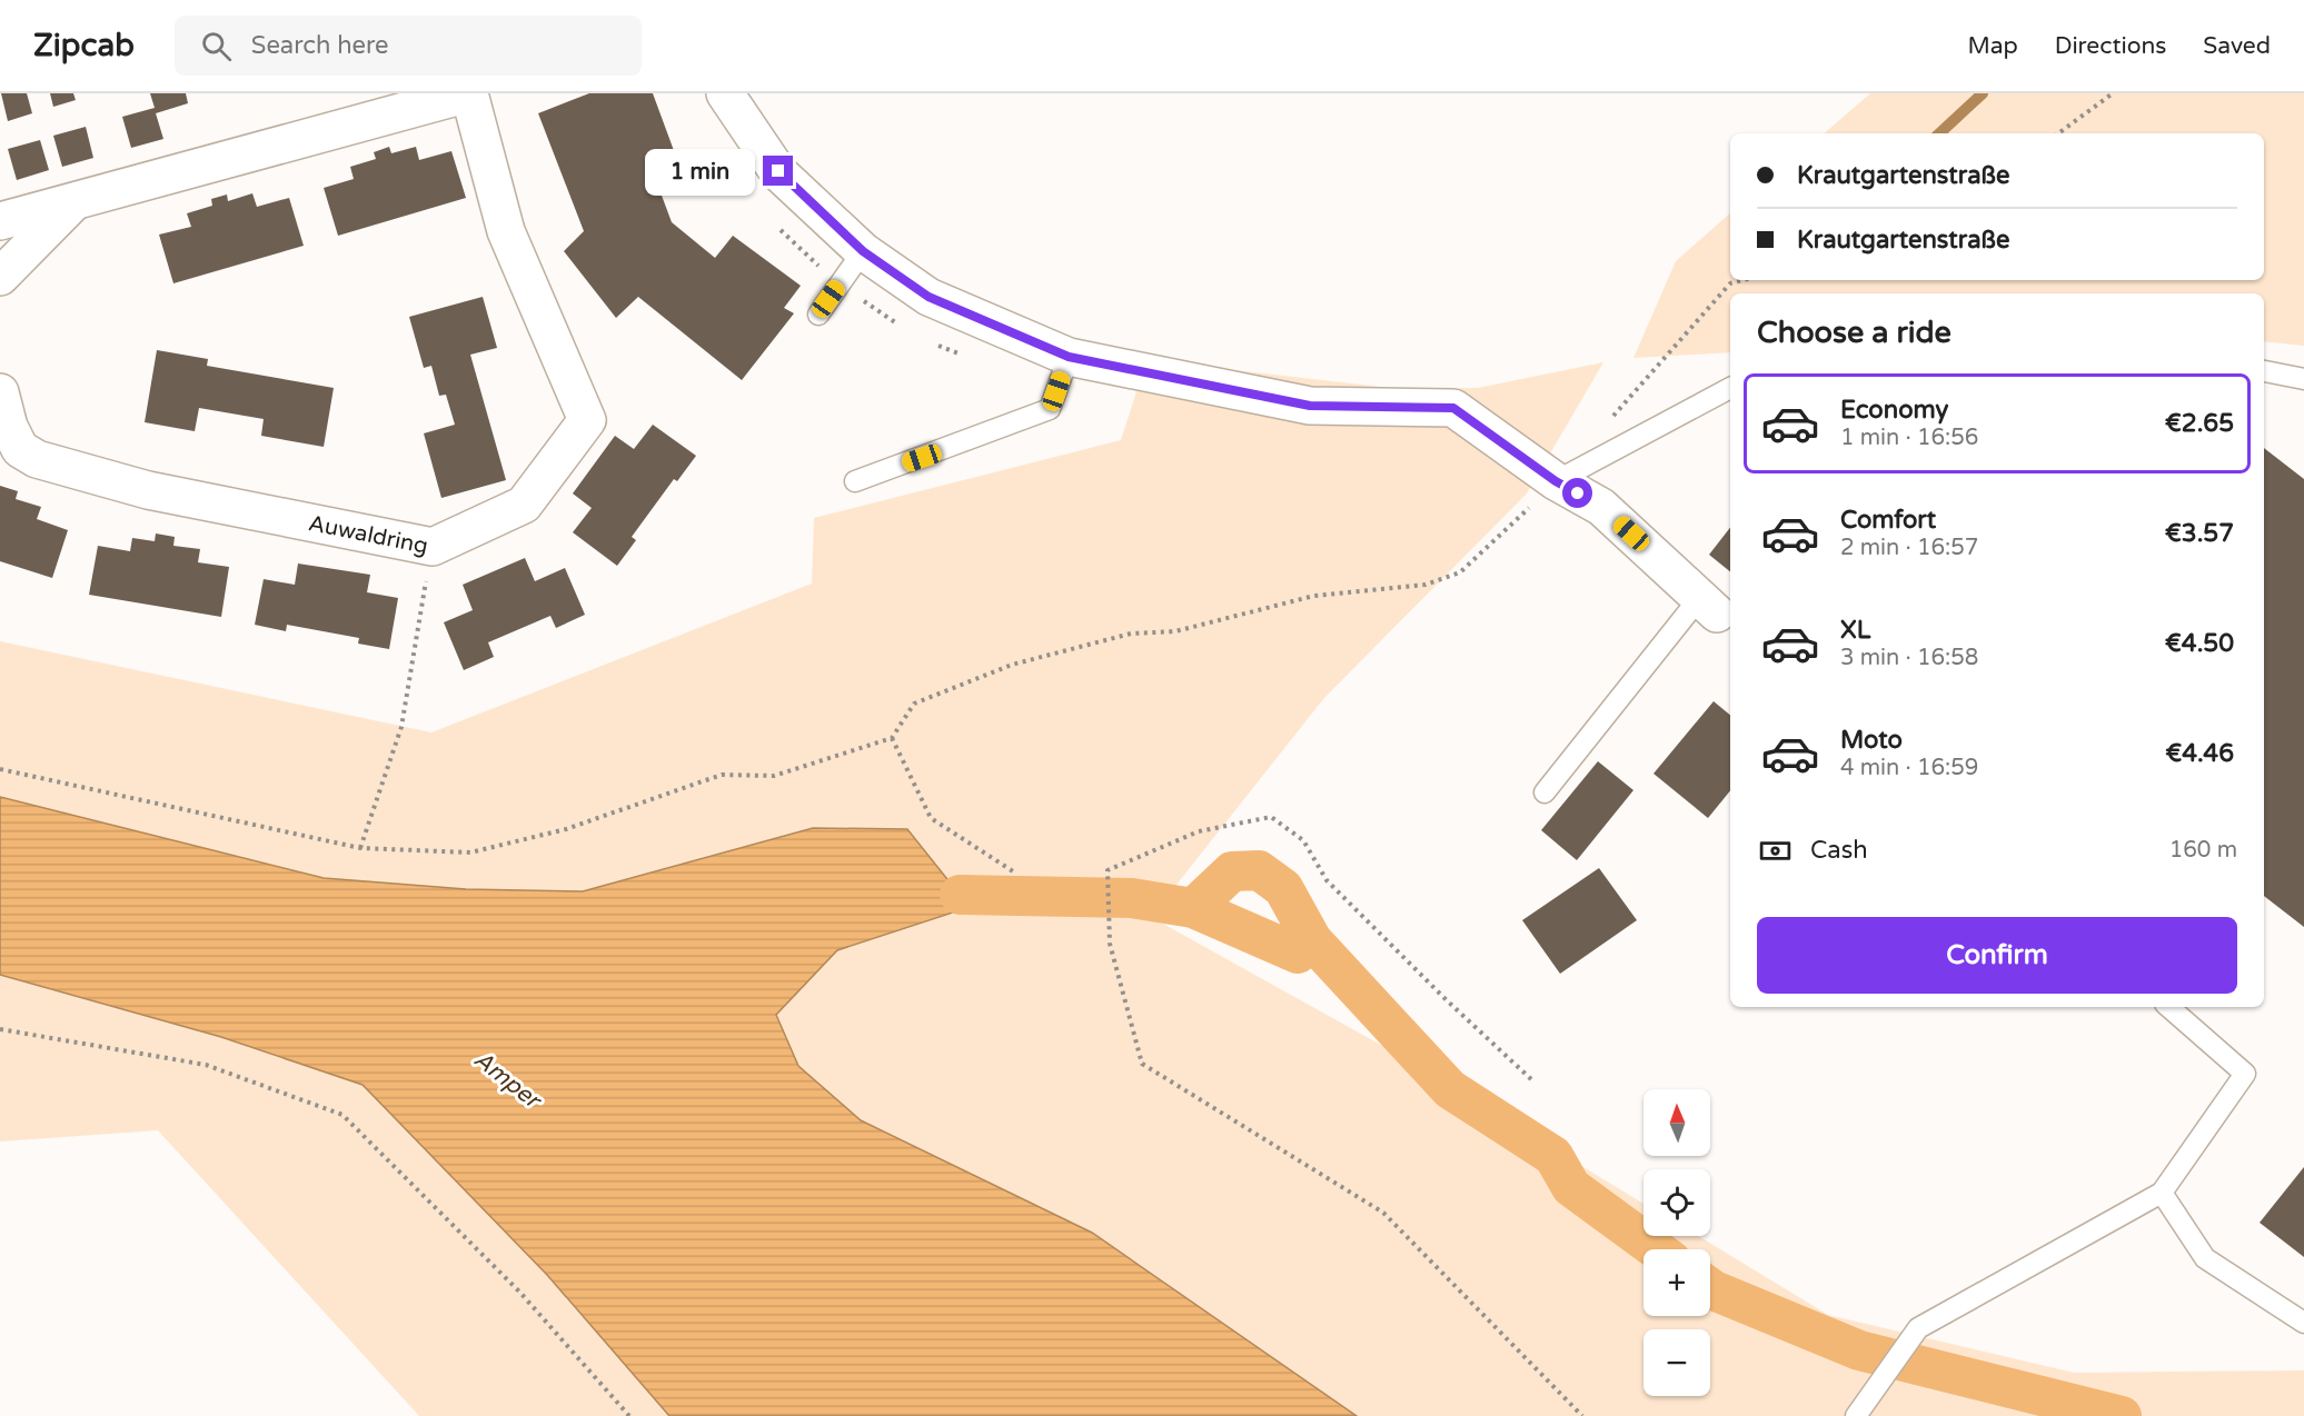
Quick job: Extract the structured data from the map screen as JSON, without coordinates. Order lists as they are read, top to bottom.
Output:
{
  "streets": {
    "street": ["Auwaldring"]
  },
  "water": ["Amper"],
  "north": "top",
  "page": {
    "header": "Zipcab",
    "search": "Search here",
    "nav": ["Map", "Directions", "Saved"],
    "banner": ["Krautgartenstraße", "Krautgartenstraße"],
    "bubble": "1 min",
    "heading": "Choose a ride",
    "list": [
      {
        "name": "Economy",
        "note": "1 min · 16:56",
        "value": "€2.65"
      },
      {
        "name": "Comfort",
        "note": "2 min · 16:57",
        "value": "€3.57"
      },
      {
        "name": "XL",
        "note": "3 min · 16:58",
        "value": "€4.50"
      },
      {
        "name": "Moto",
        "note": "4 min · 16:59",
        "value": "€4.46"
      }
    ],
    "pay": ["Cash", "160 m"],
    "buttons": "Confirm",
    "map_buttons": ["+", "−"]
  }
}
